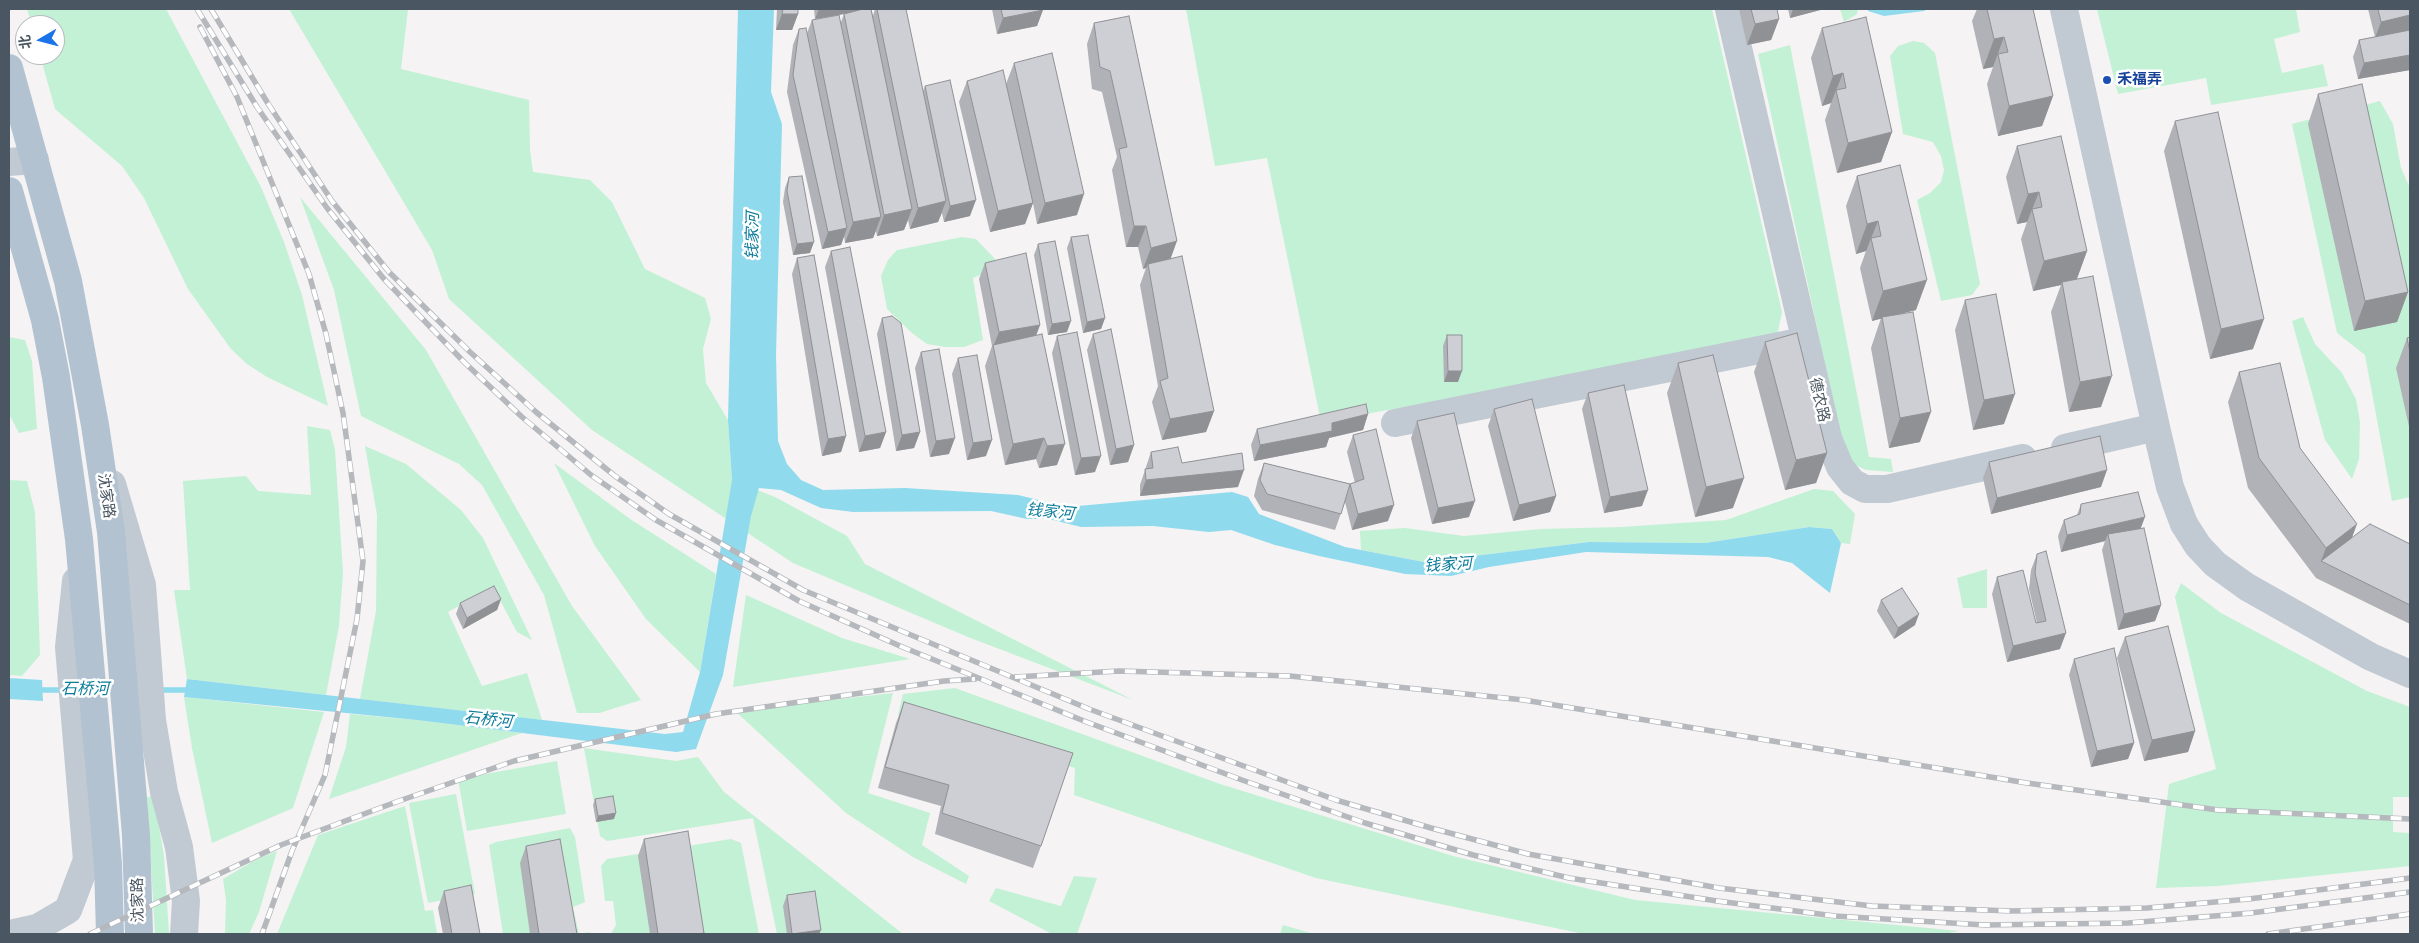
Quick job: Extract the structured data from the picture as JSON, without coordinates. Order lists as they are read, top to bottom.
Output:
{
  "streets": {
    "main road": ["沈家路"],
    "street": ["德农路"]
  },
  "water": ["钱家河", "石桥河"],
  "places": ["禾福弄"],
  "north": "left"
}
